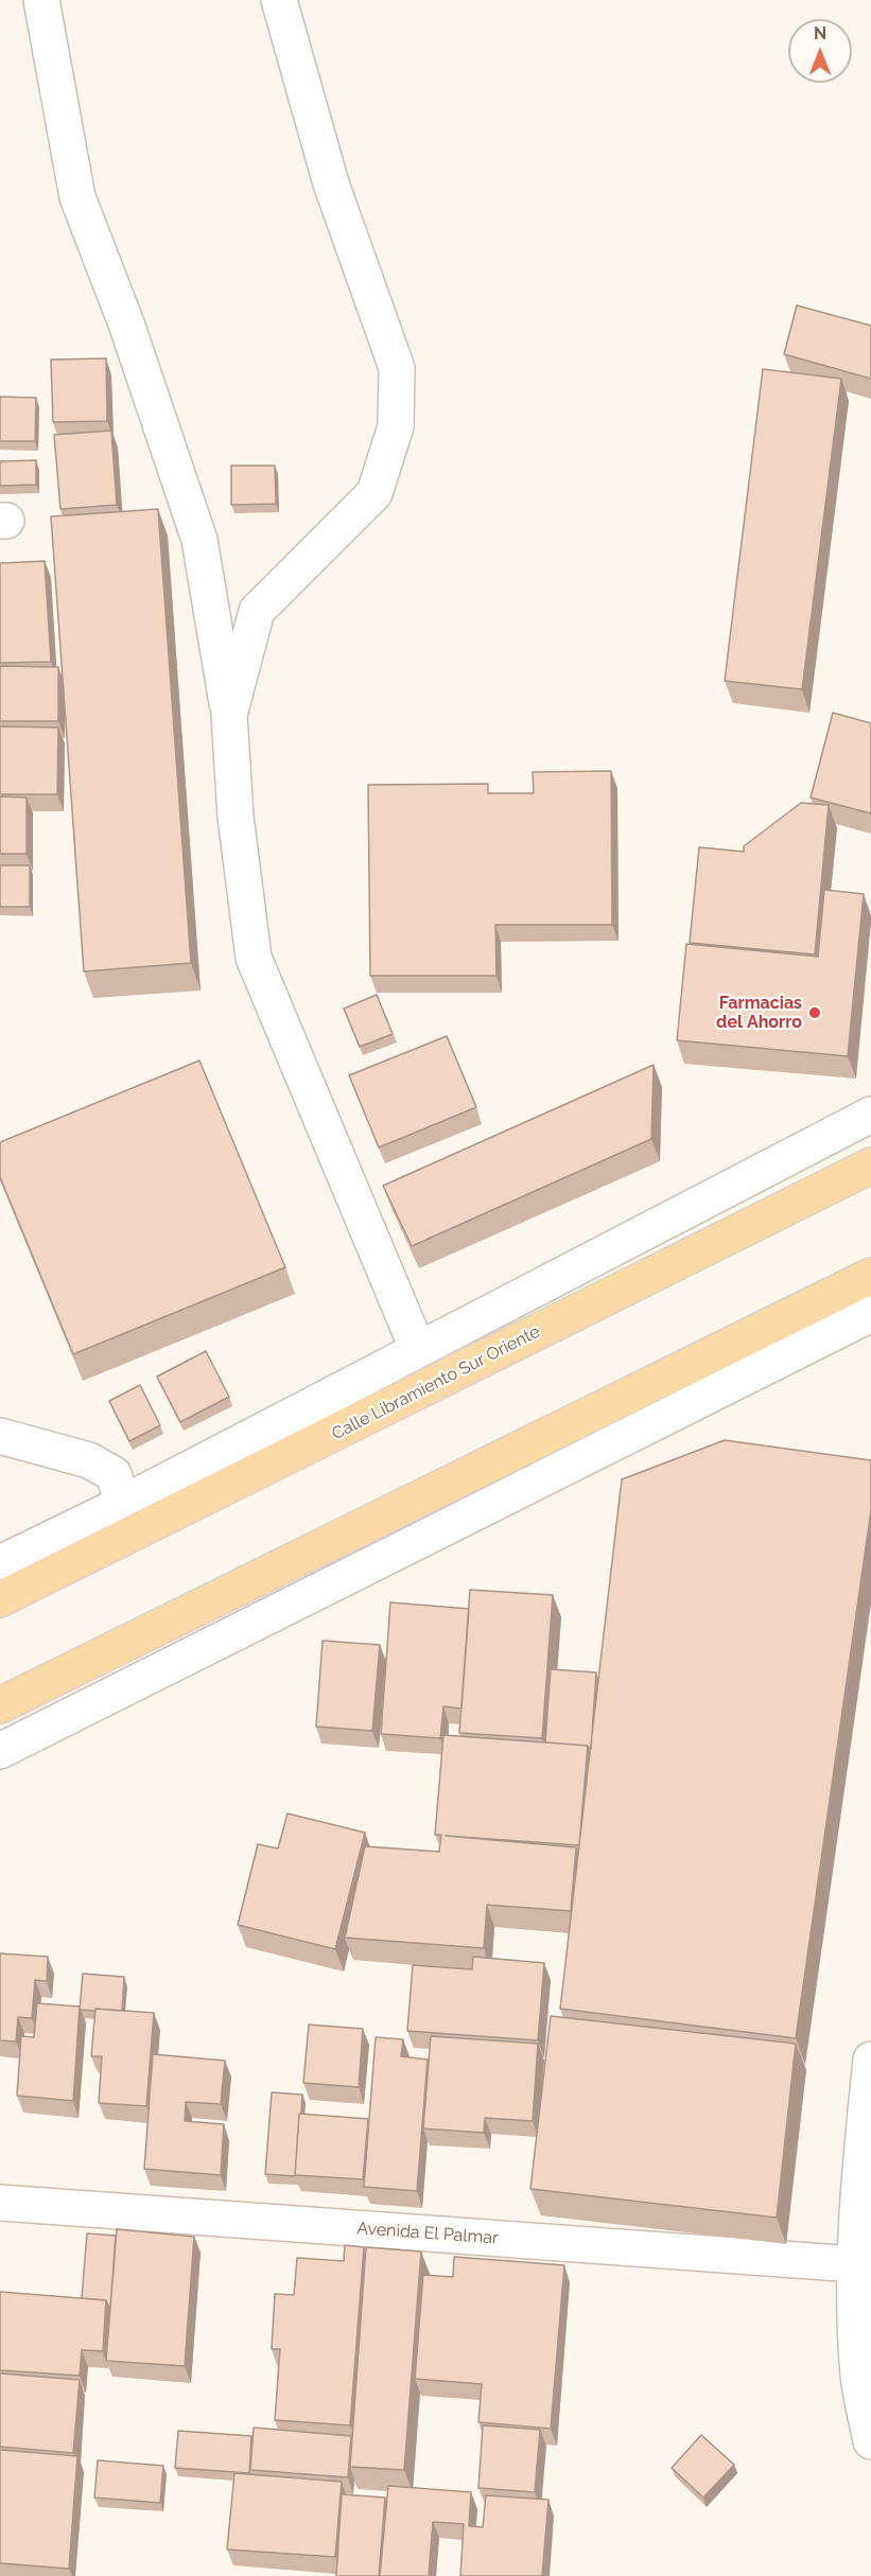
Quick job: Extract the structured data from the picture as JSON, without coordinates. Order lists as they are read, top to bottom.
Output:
{
  "streets": {
    "main road": ["Calle Libramiento Sur Oriente"],
    "street": ["Avenida El Palmar"]
  },
  "places": ["Farmacias del Ahorro"],
  "north": "top"
}
